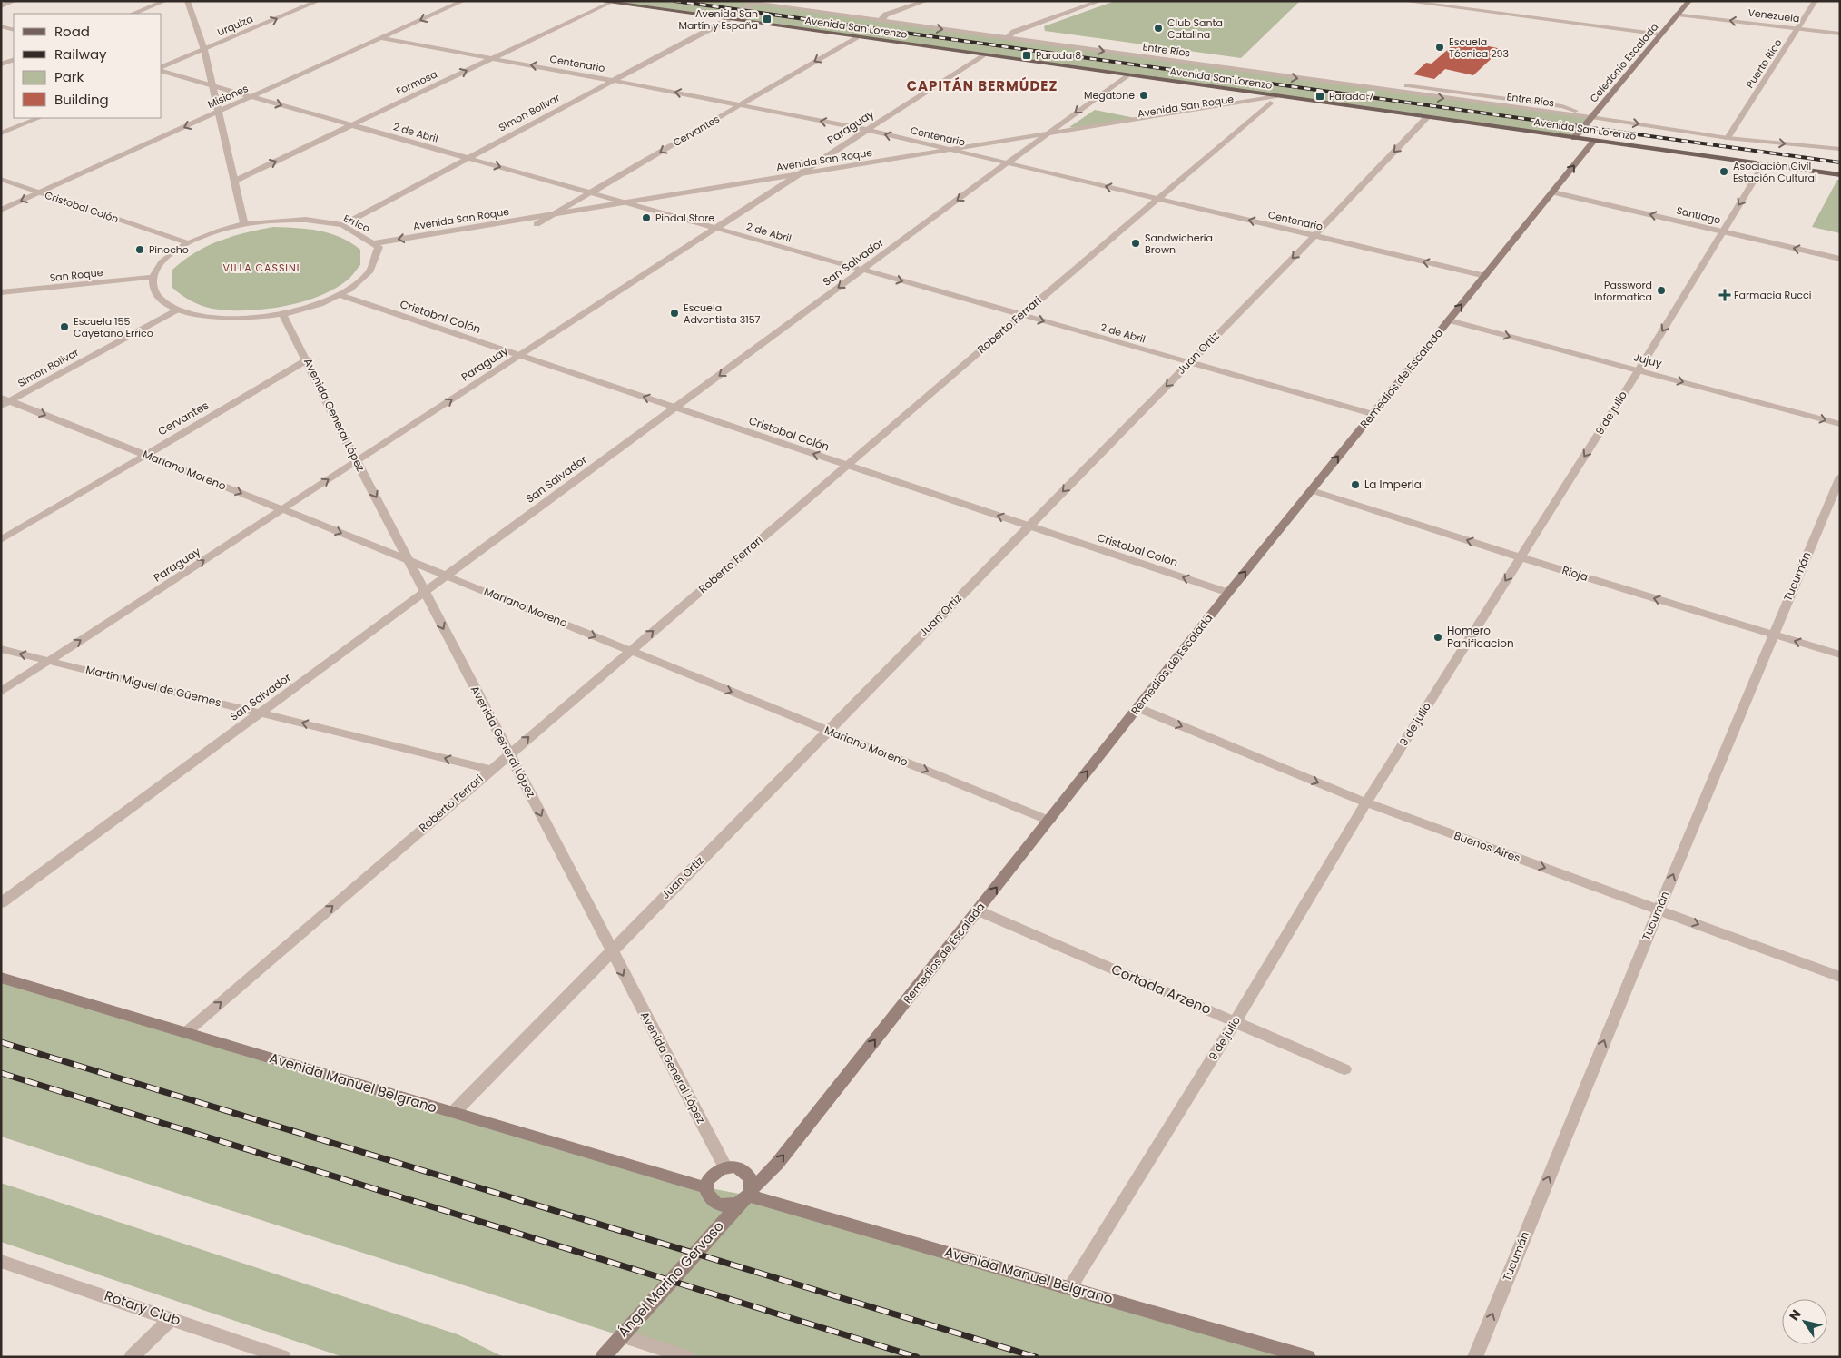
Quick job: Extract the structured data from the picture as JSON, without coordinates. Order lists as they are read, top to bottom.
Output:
{
  "streets": {
    "main road": [
      "Avenida San Lorenzo",
      "Celedonio Escalada",
      "Remedios de Escalada",
      "Avenida Manuel Belgrano",
      "Ángel Marino Gervaso"
    ],
    "street": [
      "Venezuela",
      "Urquiza",
      "Entre Ríos",
      "Centenario",
      "Puerto Rico",
      "Formosa",
      "Misiones",
      "Avenida San Roque",
      "Simon Bolivar",
      "Paraguay",
      "Cervantes",
      "2 de Abril",
      "Cristobal Colón",
      "Santiago",
      "Errico",
      "San Salvador",
      "San Roque",
      "Roberto Ferrari",
      "Juan Ortiz",
      "Jujuy",
      "9 de julio",
      "Avenida General López",
      "Mariano Moreno",
      "Rioja",
      "Tucumán",
      "Martín Miguel de Güemes",
      "Buenos Aires",
      "Cortada Arzeno",
      "Rotary Club"
    ]
  },
  "crossings": [
    ["Venezuela", "Celedonio Escalada"],
    ["Venezuela", "Puerto Rico"],
    ["Avenida San Lorenzo", "Celedonio Escalada"],
    ["Avenida San Lorenzo", "Formosa"],
    ["Avenida San Lorenzo", "Avenida San Roque"],
    ["Avenida San Lorenzo", "Simon Bolivar"],
    ["Avenida San Lorenzo", "Paraguay"],
    ["Avenida San Lorenzo", "Cervantes"],
    ["Avenida San Lorenzo", "San Salvador"],
    ["Avenida San Lorenzo", "Roberto Ferrari"],
    ["Avenida San Lorenzo", "Juan Ortiz"],
    ["Avenida San Lorenzo", "Remedios de Escalada"],
    ["Avenida San Lorenzo", "9 de julio"],
    ["Entre Ríos", "Celedonio Escalada"],
    ["Entre Ríos", "Puerto Rico"],
    ["Entre Ríos", "Simon Bolivar"],
    ["Centenario", "Formosa"],
    ["Centenario", "Misiones"],
    ["Centenario", "Avenida San Roque"],
    ["Centenario", "Simon Bolivar"],
    ["Centenario", "Paraguay"],
    ["Centenario", "Cervantes"],
    ["Centenario", "San Salvador"],
    ["Centenario", "Roberto Ferrari"],
    ["Centenario", "Juan Ortiz"],
    ["Centenario", "Remedios de Escalada"],
    ["Formosa", "2 de Abril"],
    ["Misiones", "2 de Abril"],
    ["Misiones", "Cristobal Colón"],
    ["Avenida San Roque", "Paraguay"],
    ["Avenida San Roque", "Cervantes"],
    ["Avenida San Roque", "2 de Abril"],
    ["Avenida San Roque", "Errico"],
    ["Avenida San Roque", "San Salvador"],
    ["Avenida San Roque", "Roberto Ferrari"],
    ["Simon Bolivar", "2 de Abril"],
    ["Simon Bolivar", "Errico"],
    ["Simon Bolivar", "Mariano Moreno"],
    ["Paraguay", "2 de Abril"],
    ["Paraguay", "Cristobal Colón"],
    ["Paraguay", "Avenida General López"],
    ["Paraguay", "Mariano Moreno"],
    ["Paraguay", "Martín Miguel de Güemes"],
    ["Cervantes", "2 de Abril"],
    ["Cervantes", "Avenida General López"],
    ["Cervantes", "Mariano Moreno"],
    ["2 de Abril", "San Salvador"],
    ["2 de Abril", "Roberto Ferrari"],
    ["2 de Abril", "Juan Ortiz"],
    ["2 de Abril", "Remedios de Escalada"],
    ["Cristobal Colón", "Errico"],
    ["Cristobal Colón", "San Salvador"],
    ["Cristobal Colón", "Roberto Ferrari"],
    ["Cristobal Colón", "Juan Ortiz"],
    ["Cristobal Colón", "Remedios de Escalada"],
    ["Santiago", "Remedios de Escalada"],
    ["Santiago", "9 de julio"],
    ["Errico", "San Roque"],
    ["San Salvador", "Avenida General López"],
    ["San Salvador", "Mariano Moreno"],
    ["San Salvador", "Martín Miguel de Güemes"],
    ["Roberto Ferrari", "Avenida General López"],
    ["Roberto Ferrari", "Mariano Moreno"],
    ["Roberto Ferrari", "Martín Miguel de Güemes"],
    ["Roberto Ferrari", "Avenida Manuel Belgrano"],
    ["Juan Ortiz", "Avenida General López"],
    ["Juan Ortiz", "Mariano Moreno"],
    ["Juan Ortiz", "Avenida Manuel Belgrano"],
    ["Jujuy", "Remedios de Escalada"],
    ["Jujuy", "9 de julio"],
    ["Remedios de Escalada", "Avenida General López"],
    ["Remedios de Escalada", "Mariano Moreno"],
    ["Remedios de Escalada", "Rioja"],
    ["Remedios de Escalada", "Buenos Aires"],
    ["Remedios de Escalada", "Cortada Arzeno"],
    ["Remedios de Escalada", "Avenida Manuel Belgrano"],
    ["Remedios de Escalada", "Ángel Marino Gervaso"],
    ["9 de julio", "Rioja"],
    ["9 de julio", "Buenos Aires"],
    ["9 de julio", "Cortada Arzeno"],
    ["9 de julio", "Avenida Manuel Belgrano"],
    ["Avenida General López", "Mariano Moreno"],
    ["Avenida General López", "Avenida Manuel Belgrano"],
    ["Avenida General López", "Ángel Marino Gervaso"],
    ["Rioja", "Tucumán"],
    ["Tucumán", "Buenos Aires"],
    ["Avenida Manuel Belgrano", "Ángel Marino Gervaso"]
  ],
  "one_way": [
    "Venezuela",
    "Urquiza",
    "Centenario",
    "Formosa",
    "Misiones",
    "Paraguay",
    "Cervantes",
    "2 de Abril",
    "Cristobal Colón",
    "Santiago",
    "San Salvador",
    "Roberto Ferrari",
    "Juan Ortiz",
    "Jujuy",
    "Remedios de Escalada",
    "9 de julio",
    "Avenida General López",
    "Mariano Moreno",
    "Rioja",
    "Tucumán",
    "Martín Miguel de Güemes",
    "Buenos Aires"
  ],
  "districts": ["CAPITÁN BERMÚDEZ", "VILLA CASSINI"],
  "places": {
    "transit": ["Avenida San Martín y España", "Parada 8", "Parada 7"],
    "other": [
      "Club Santa Catalina",
      "Escuela Técnica 293",
      "Megatone",
      "Asociación Civil Estación Cultural",
      "Pindal Store",
      "Sandwicheria Brown",
      "Pinocho",
      "Password Informatica",
      "Escuela Adventista 3157",
      "Escuela 155 Cayetano Errico",
      "La Imperial",
      "Homero Panificacion"
    ],
    "health": ["Farmacia Rucci"]
  },
  "legend": [
    "Road",
    "Railway",
    "Park",
    "Building"
  ],
  "north": "top left"
}
